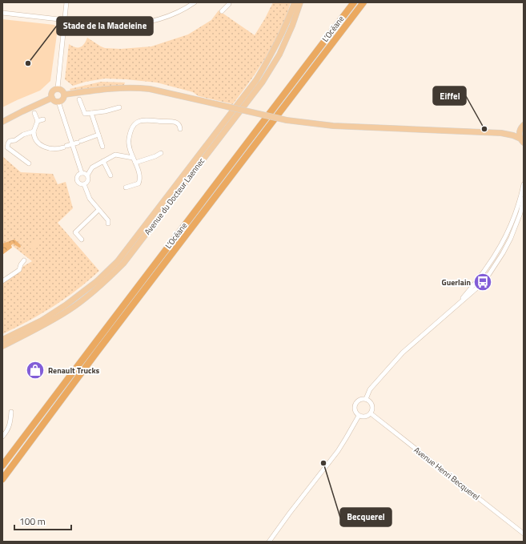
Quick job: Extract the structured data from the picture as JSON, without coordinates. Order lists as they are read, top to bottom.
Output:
{
  "streets": {
    "highway": ["L’Océane"],
    "main road": ["Avenue du Docteur Laennec"],
    "street": ["Avenue Henri Becquerel"]
  },
  "places": {
    "other": ["Stade de la Madeleine", "Eiffel", "Becquerel"],
    "bus stop": ["Guerlain"],
    "shop": ["Renault Trucks"]
  },
  "scale_bar": "100 m"
}
